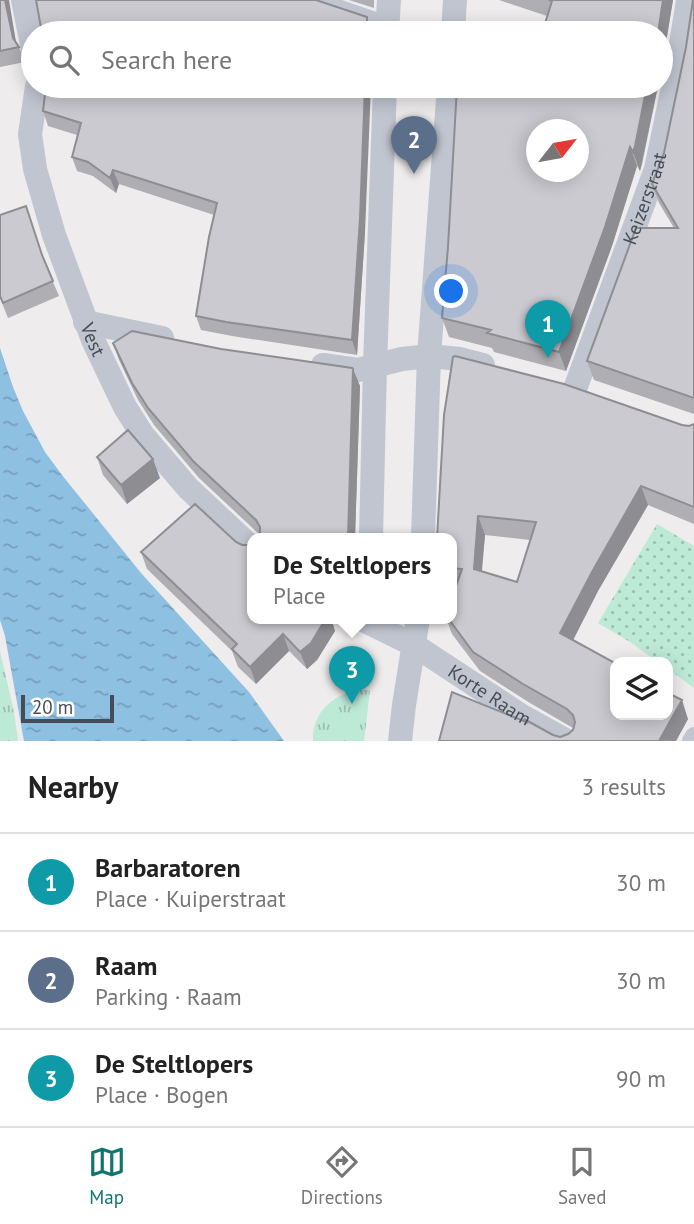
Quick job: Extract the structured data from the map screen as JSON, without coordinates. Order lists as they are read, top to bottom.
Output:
{
  "streets": {
    "street": ["Keizerstraat", "Vest", "Korte Raam"]
  },
  "scale_bar": "20 m",
  "north": "top right",
  "page": {
    "search": "Search here",
    "pins": ["2", "1", "3"],
    "popup": ["De Steltlopers", "Place"],
    "scale": "20 m",
    "heading": ["Nearby", "3 results"],
    "list": [
      {
        "mark": "1",
        "name": "Barbaratoren",
        "note": "Place · Kuiperstraat",
        "value": "30 m"
      },
      {
        "mark": "2",
        "name": "Raam",
        "note": "Parking · Raam",
        "value": "30 m"
      },
      {
        "mark": "3",
        "name": "De Steltlopers",
        "note": "Place · Bogen",
        "value": "90 m"
      }
    ],
    "nav": ["Map", "Directions", "Saved"]
  }
}
